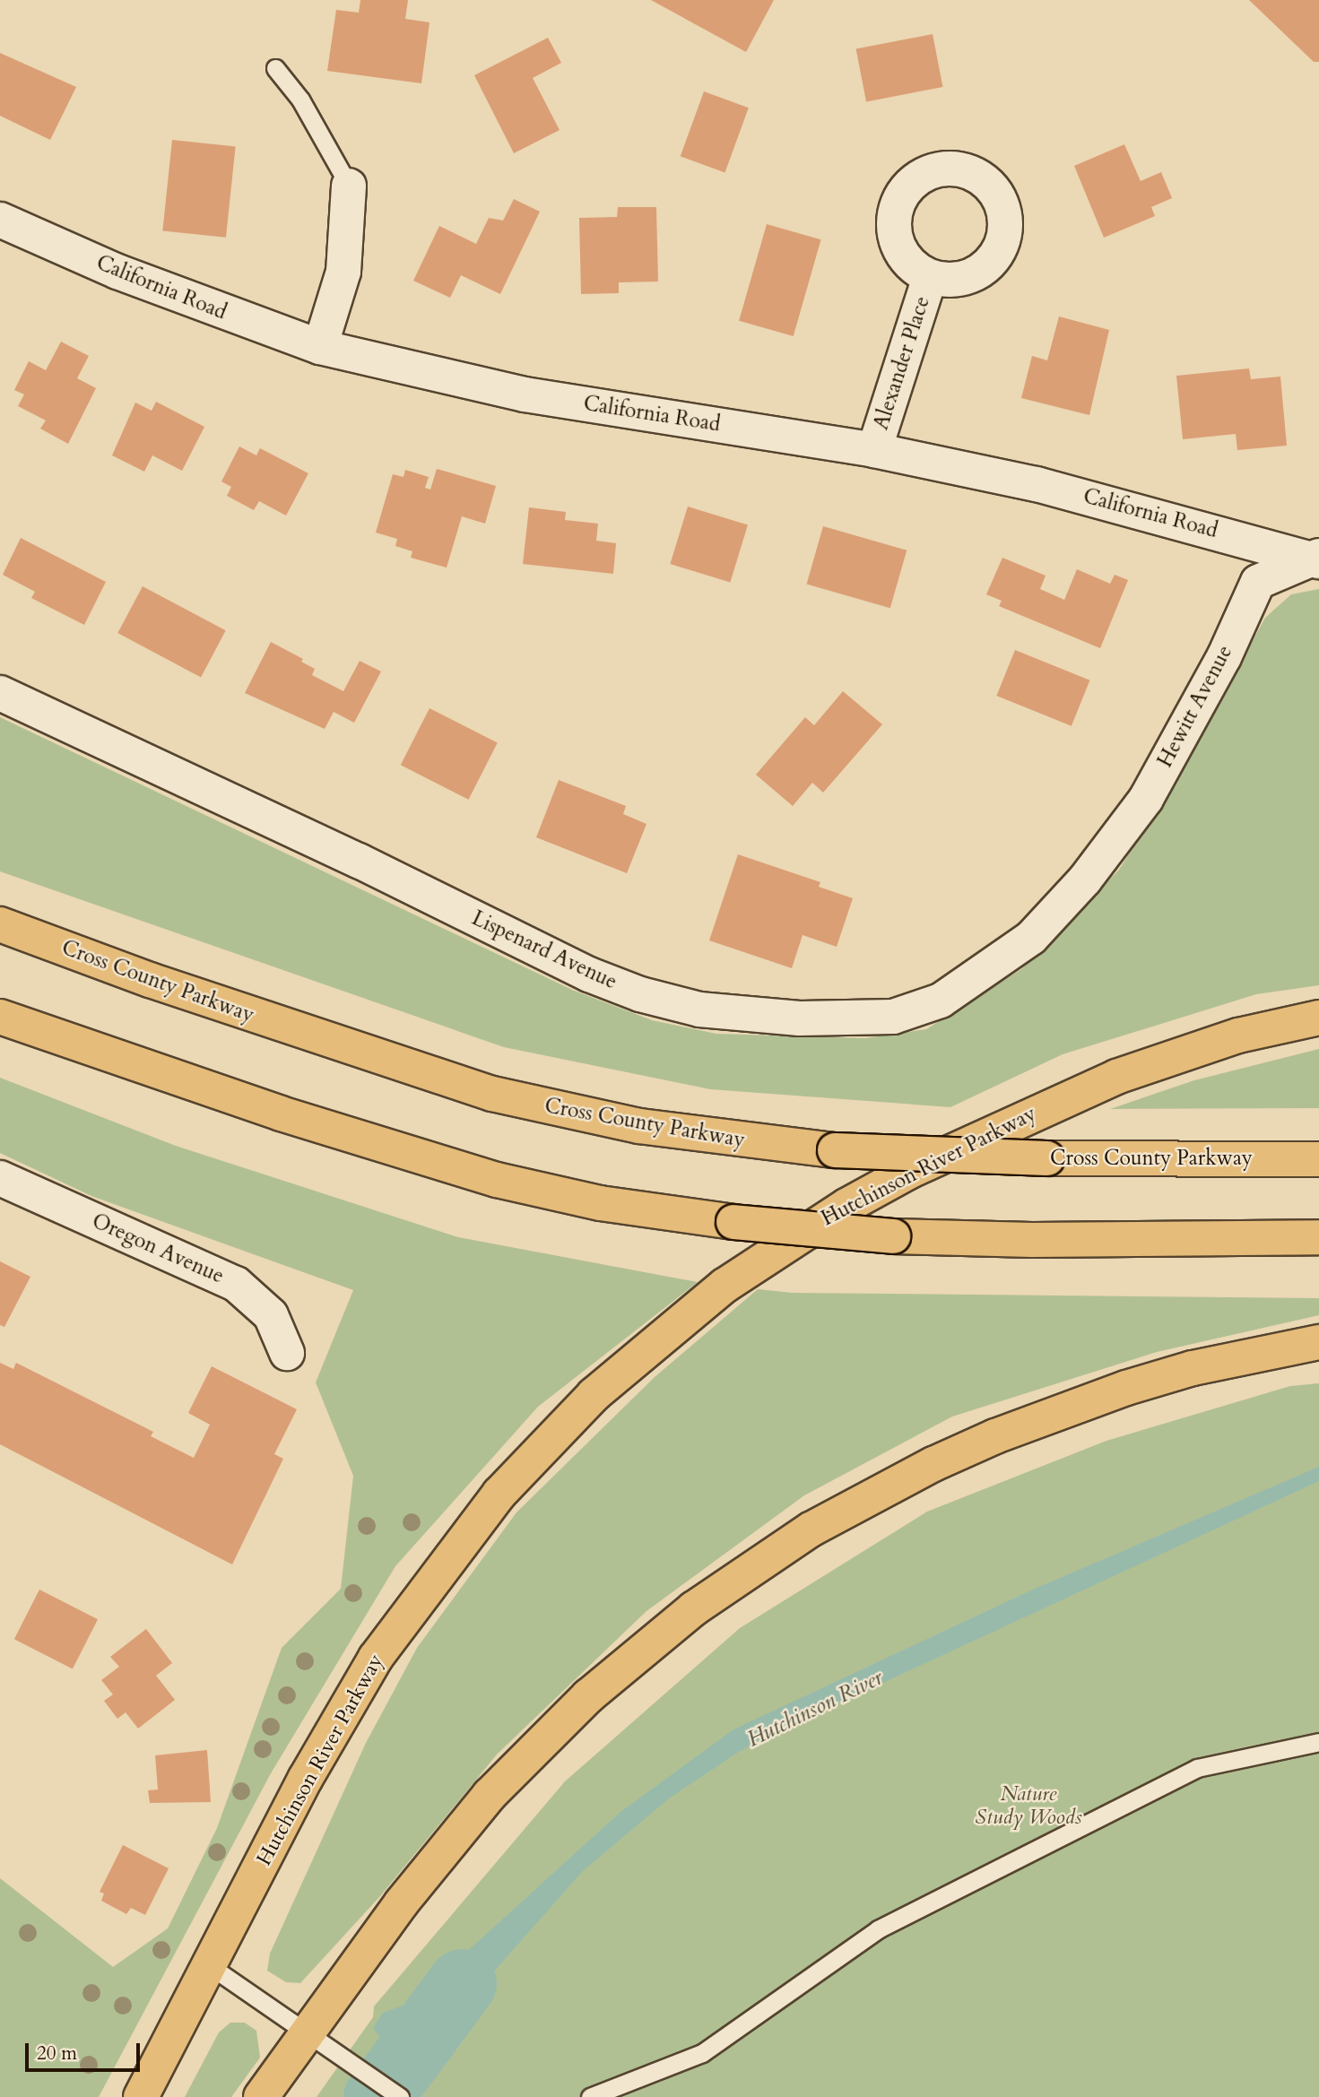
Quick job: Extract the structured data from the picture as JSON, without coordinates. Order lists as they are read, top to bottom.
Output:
{
  "streets": {
    "highway": ["Cross County Parkway", "Hutchinson River Parkway"],
    "street": [
      "California Road",
      "Alexander Place",
      "Hewitt Avenue",
      "Lispenard Avenue",
      "Oregon Avenue"
    ]
  },
  "crossings": [
    ["California Road", "Alexander Place"],
    ["California Road", "Hewitt Avenue"],
    ["Hewitt Avenue", "Lispenard Avenue"]
  ],
  "water": ["Hutchinson River"],
  "parks": ["Nature Study Woods"],
  "scale_bar": "20 m"
}
